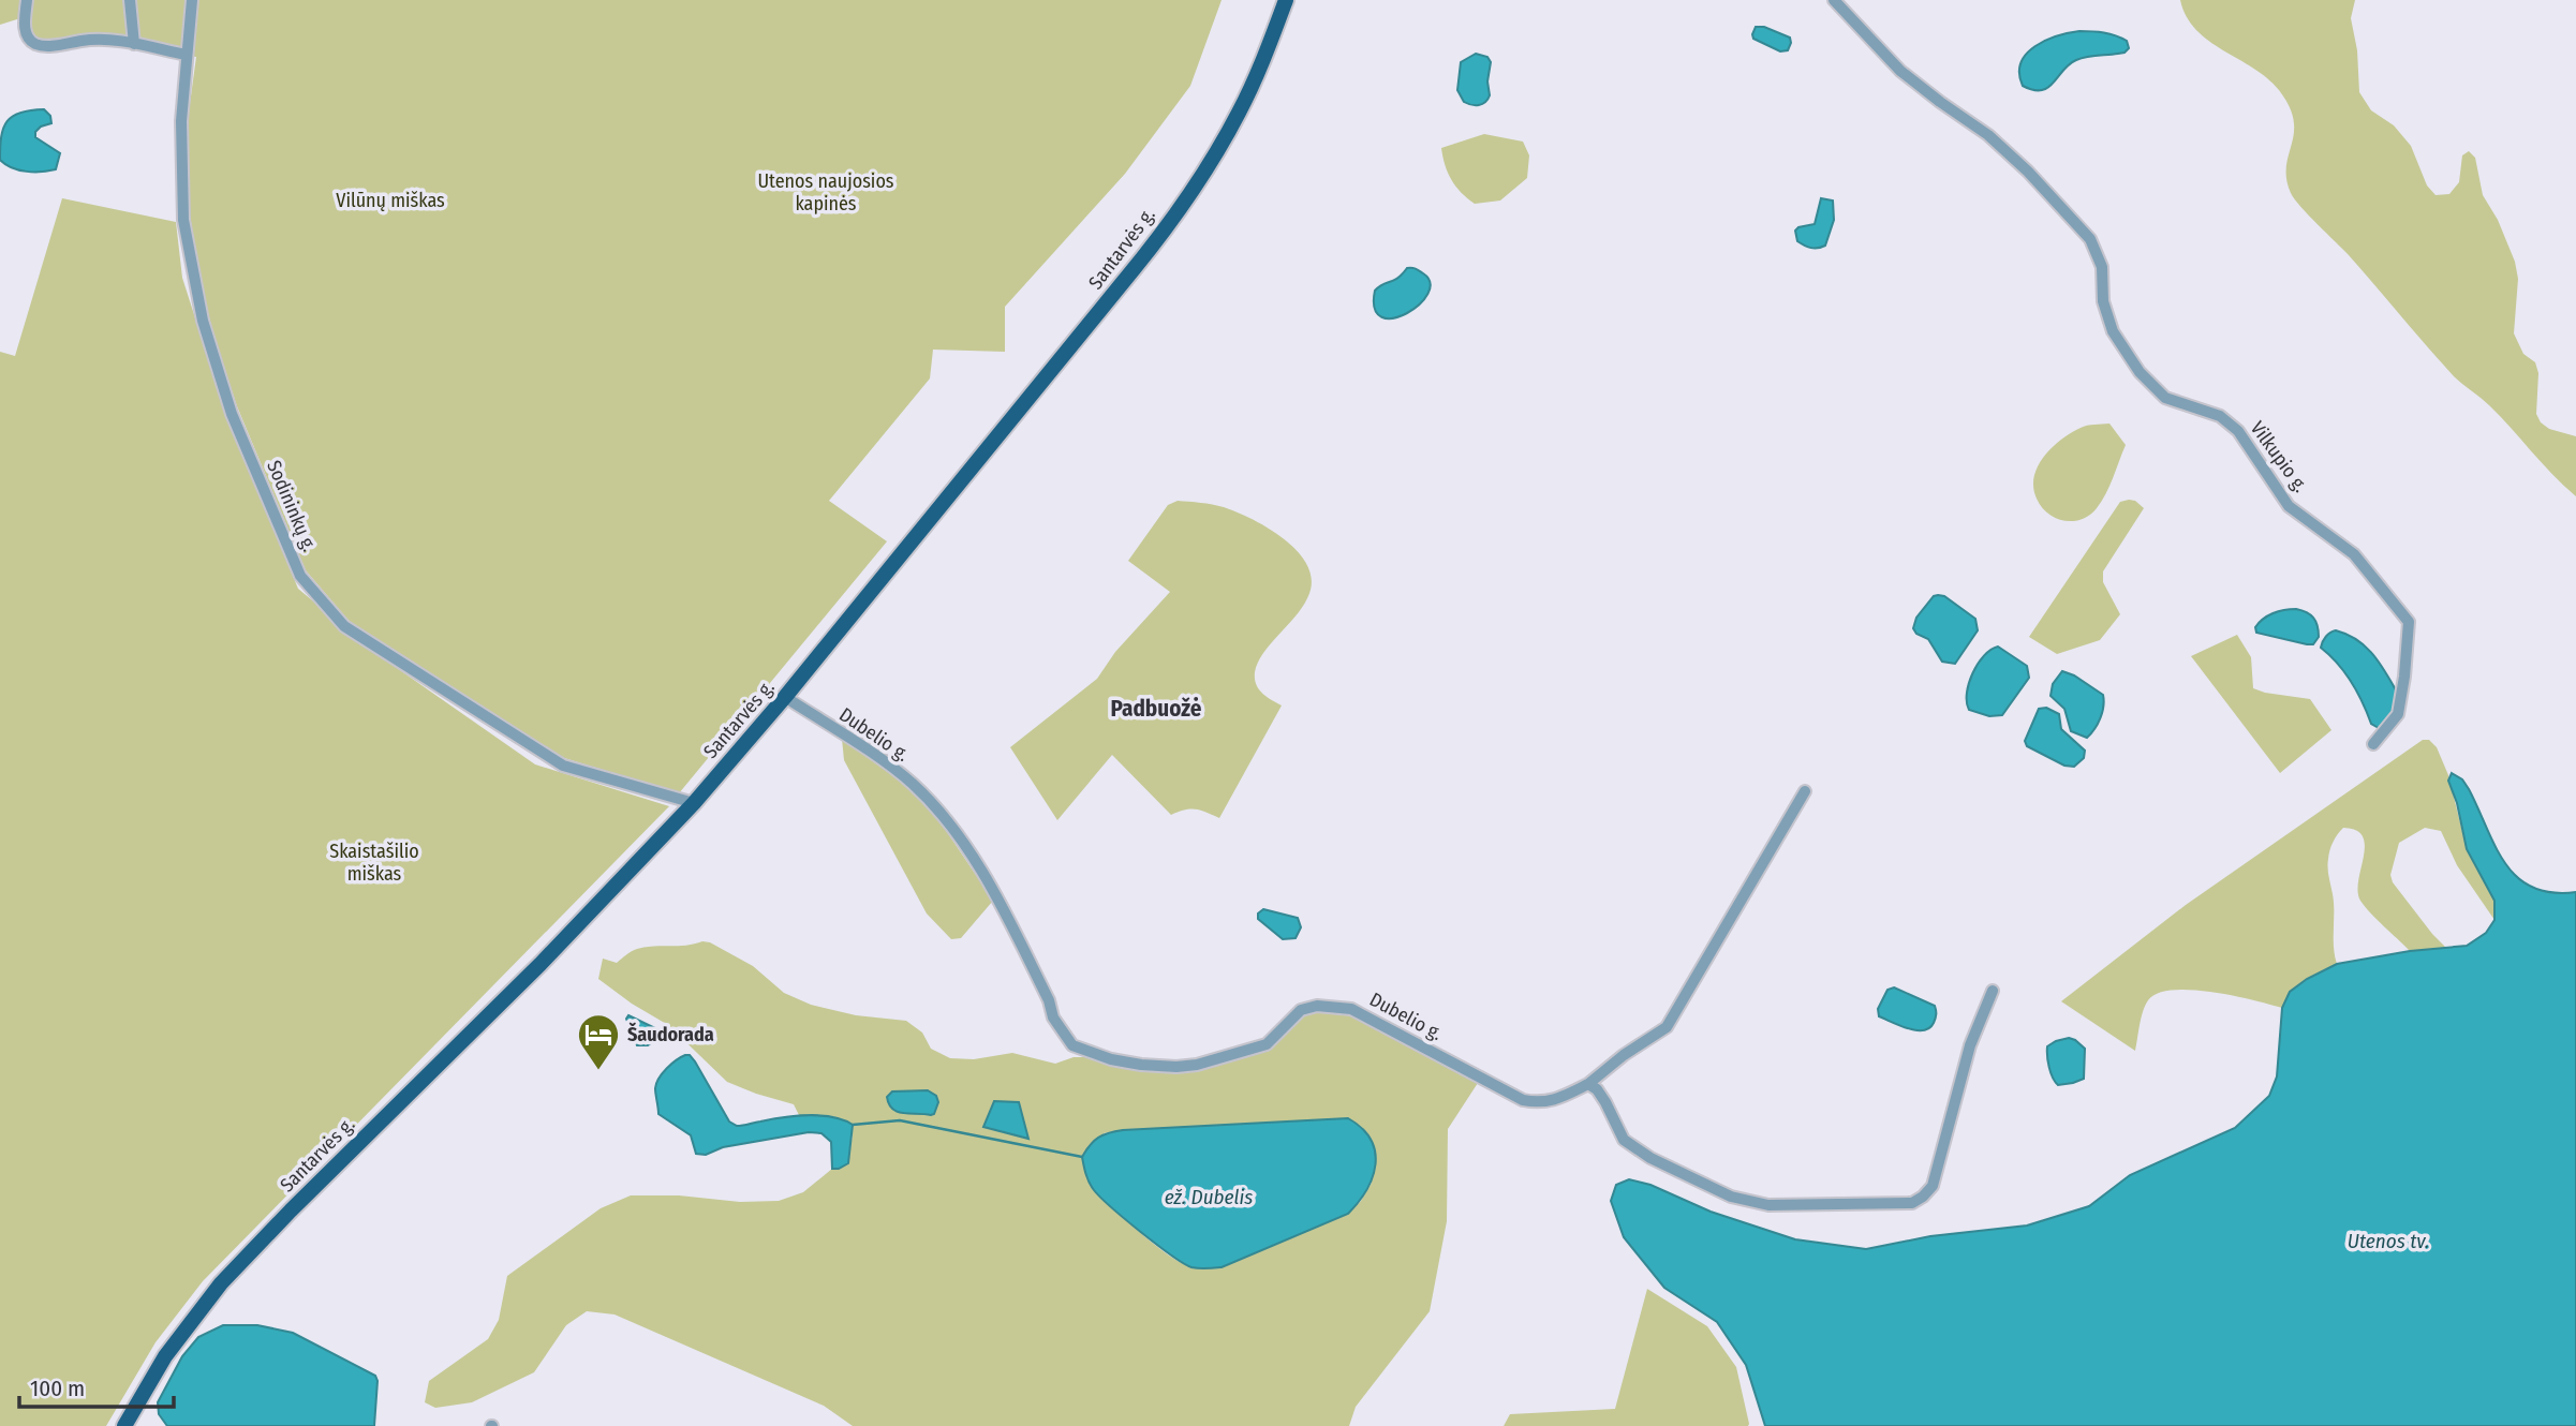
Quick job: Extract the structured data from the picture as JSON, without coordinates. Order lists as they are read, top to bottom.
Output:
{
  "streets": {
    "main road": ["Santarvės g."],
    "street": ["Vilkupio g.", "Sodininkų g.", "Dubelio g."]
  },
  "crossings": [
    ["Santarvės g.", "Sodininkų g."],
    ["Santarvės g.", "Dubelio g."]
  ],
  "districts": ["Padbuožė"],
  "water": ["ež. Dubelis", "Utenos tv."],
  "parks": ["Utenos naujosios kapinės", "Vilūnų miškas", "Skaistašilio miškas"],
  "places": {
    "hotel": ["Šaudorada"]
  },
  "scale_bar": "100 m"
}
